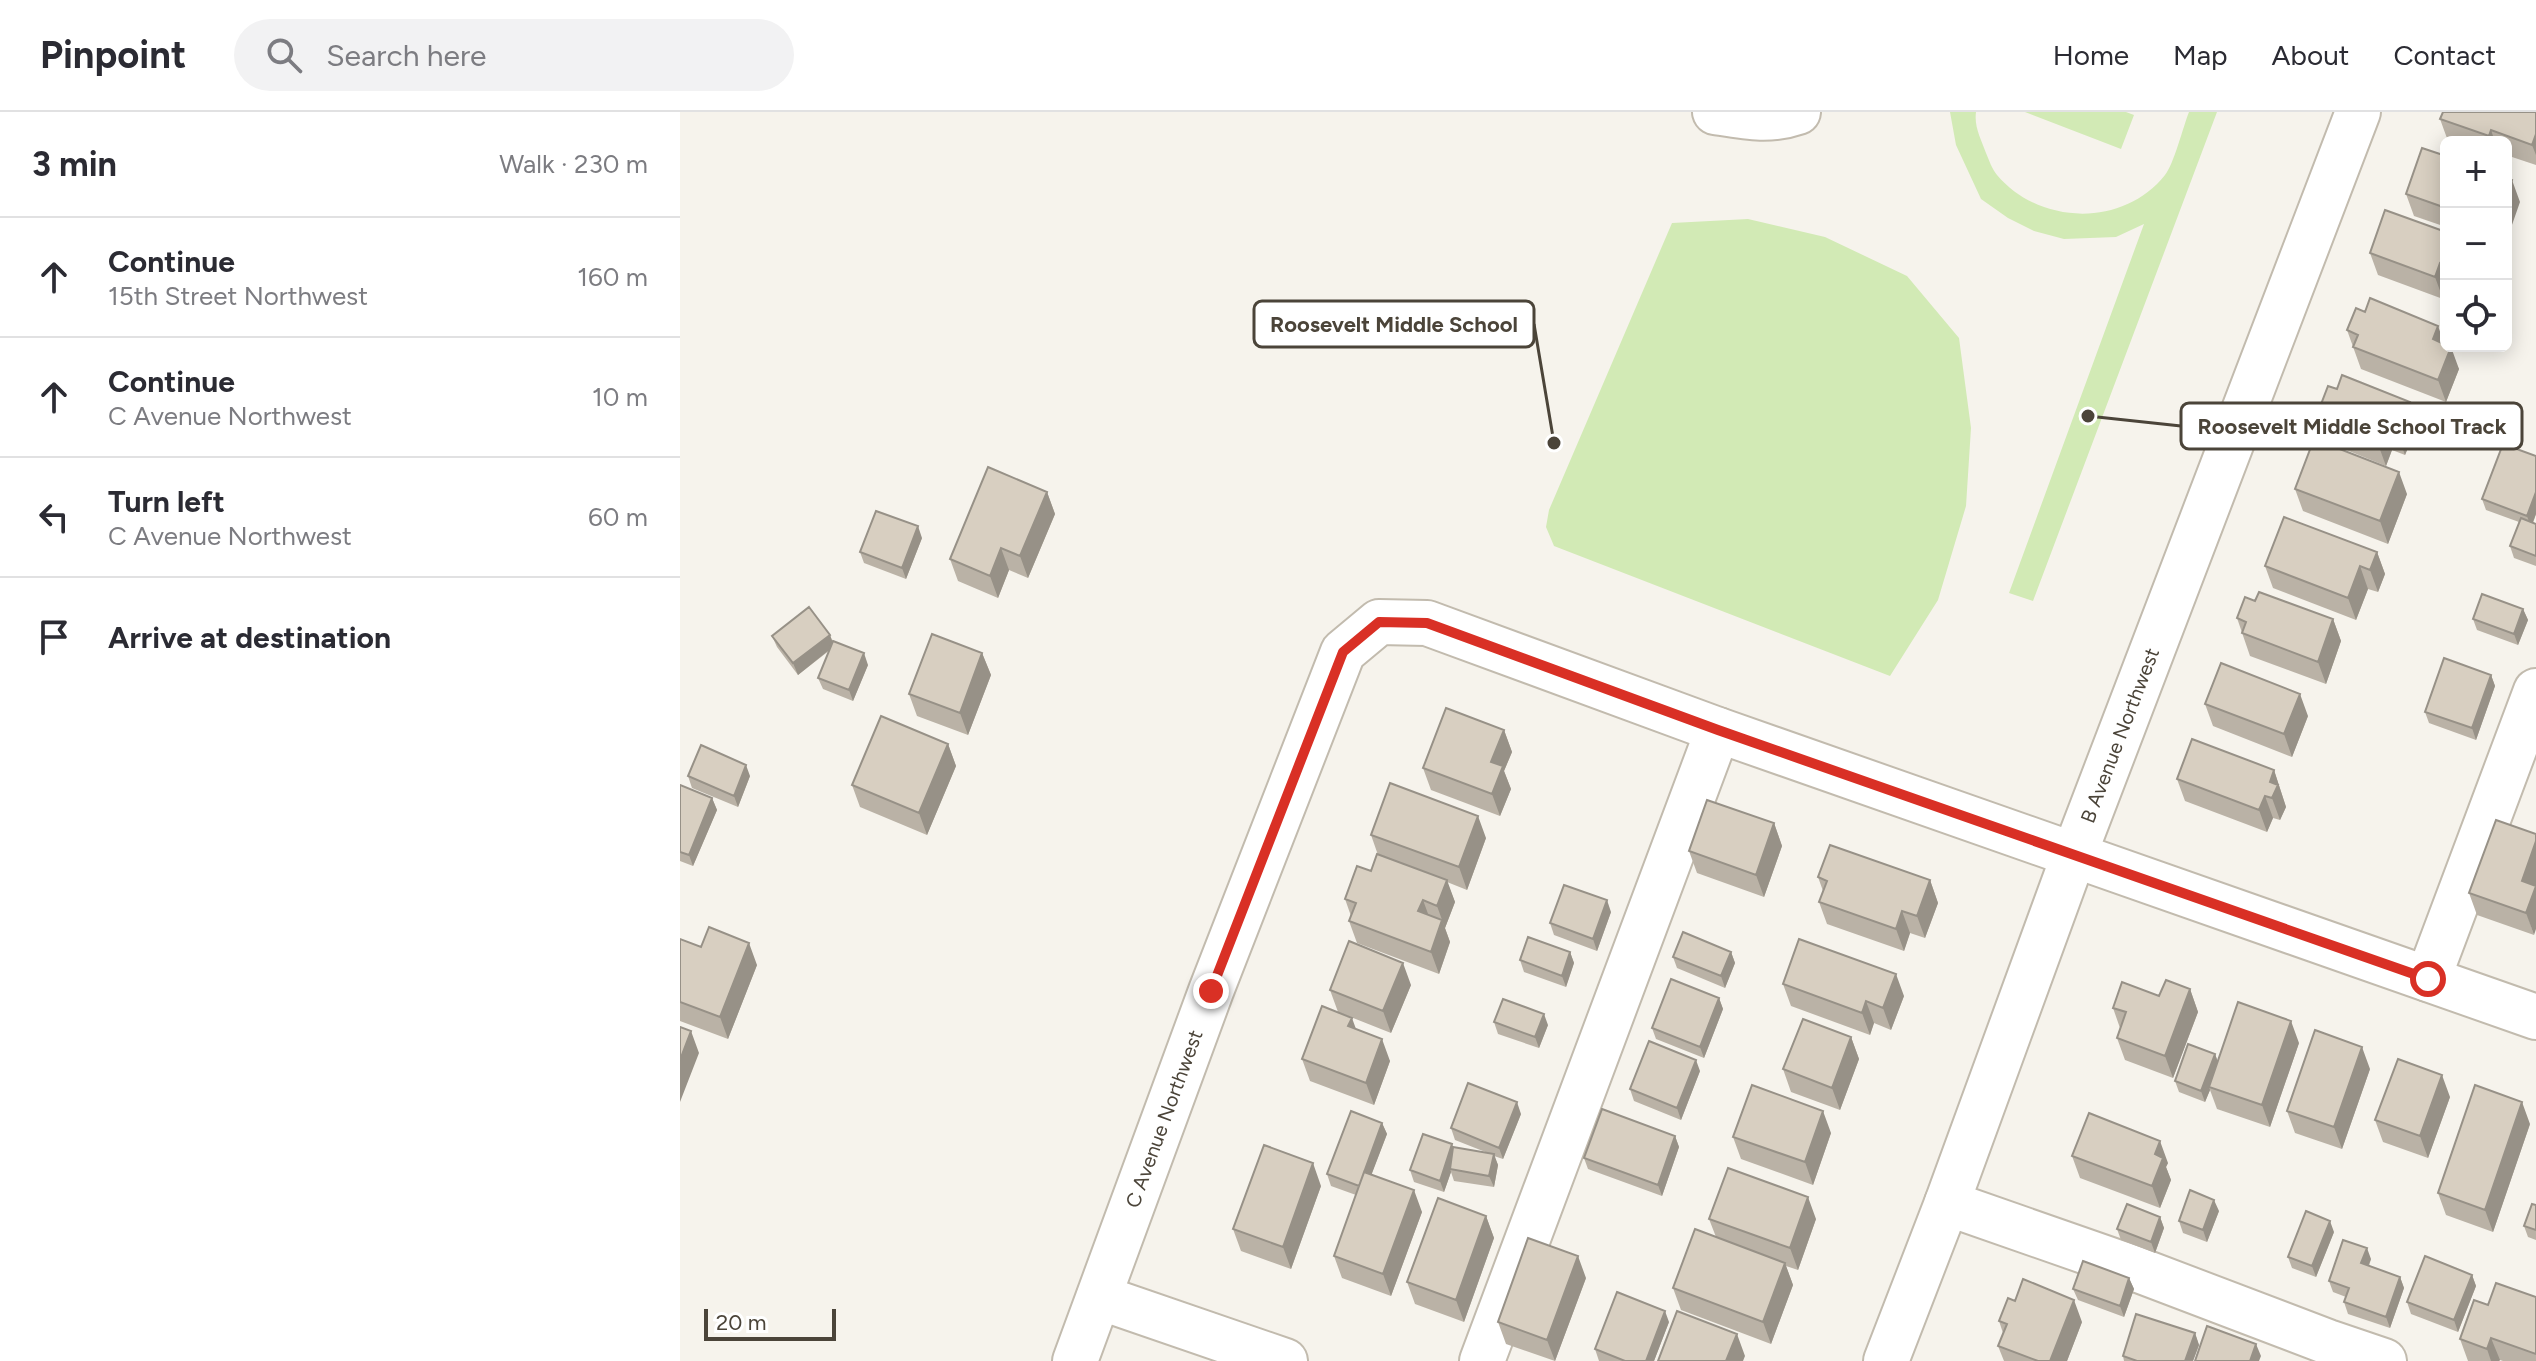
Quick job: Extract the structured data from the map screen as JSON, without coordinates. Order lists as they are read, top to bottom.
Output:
{
  "streets": {
    "street": ["B Avenue Northwest", "C Avenue Northwest"]
  },
  "crossings": [
    ["B Avenue Northwest", "C Avenue Northwest"]
  ],
  "places": ["Roosevelt Middle School Track", "Roosevelt Middle School"],
  "scale_bar": "20 m",
  "page": {
    "header": "Pinpoint",
    "search": "Search here",
    "nav": [
      "Home",
      "Map",
      "About",
      "Contact"
    ],
    "heading": ["3 min", "Walk · 230 m"],
    "map_buttons": ["+", "−"],
    "list": [
      ["Continue", "15th Street Northwest", "160 m"],
      ["Continue", "C Avenue Northwest", "10 m"],
      ["Turn left", "C Avenue Northwest", "60 m"],
      "Arrive at destination"
    ],
    "scale": "20 m"
  }
}
